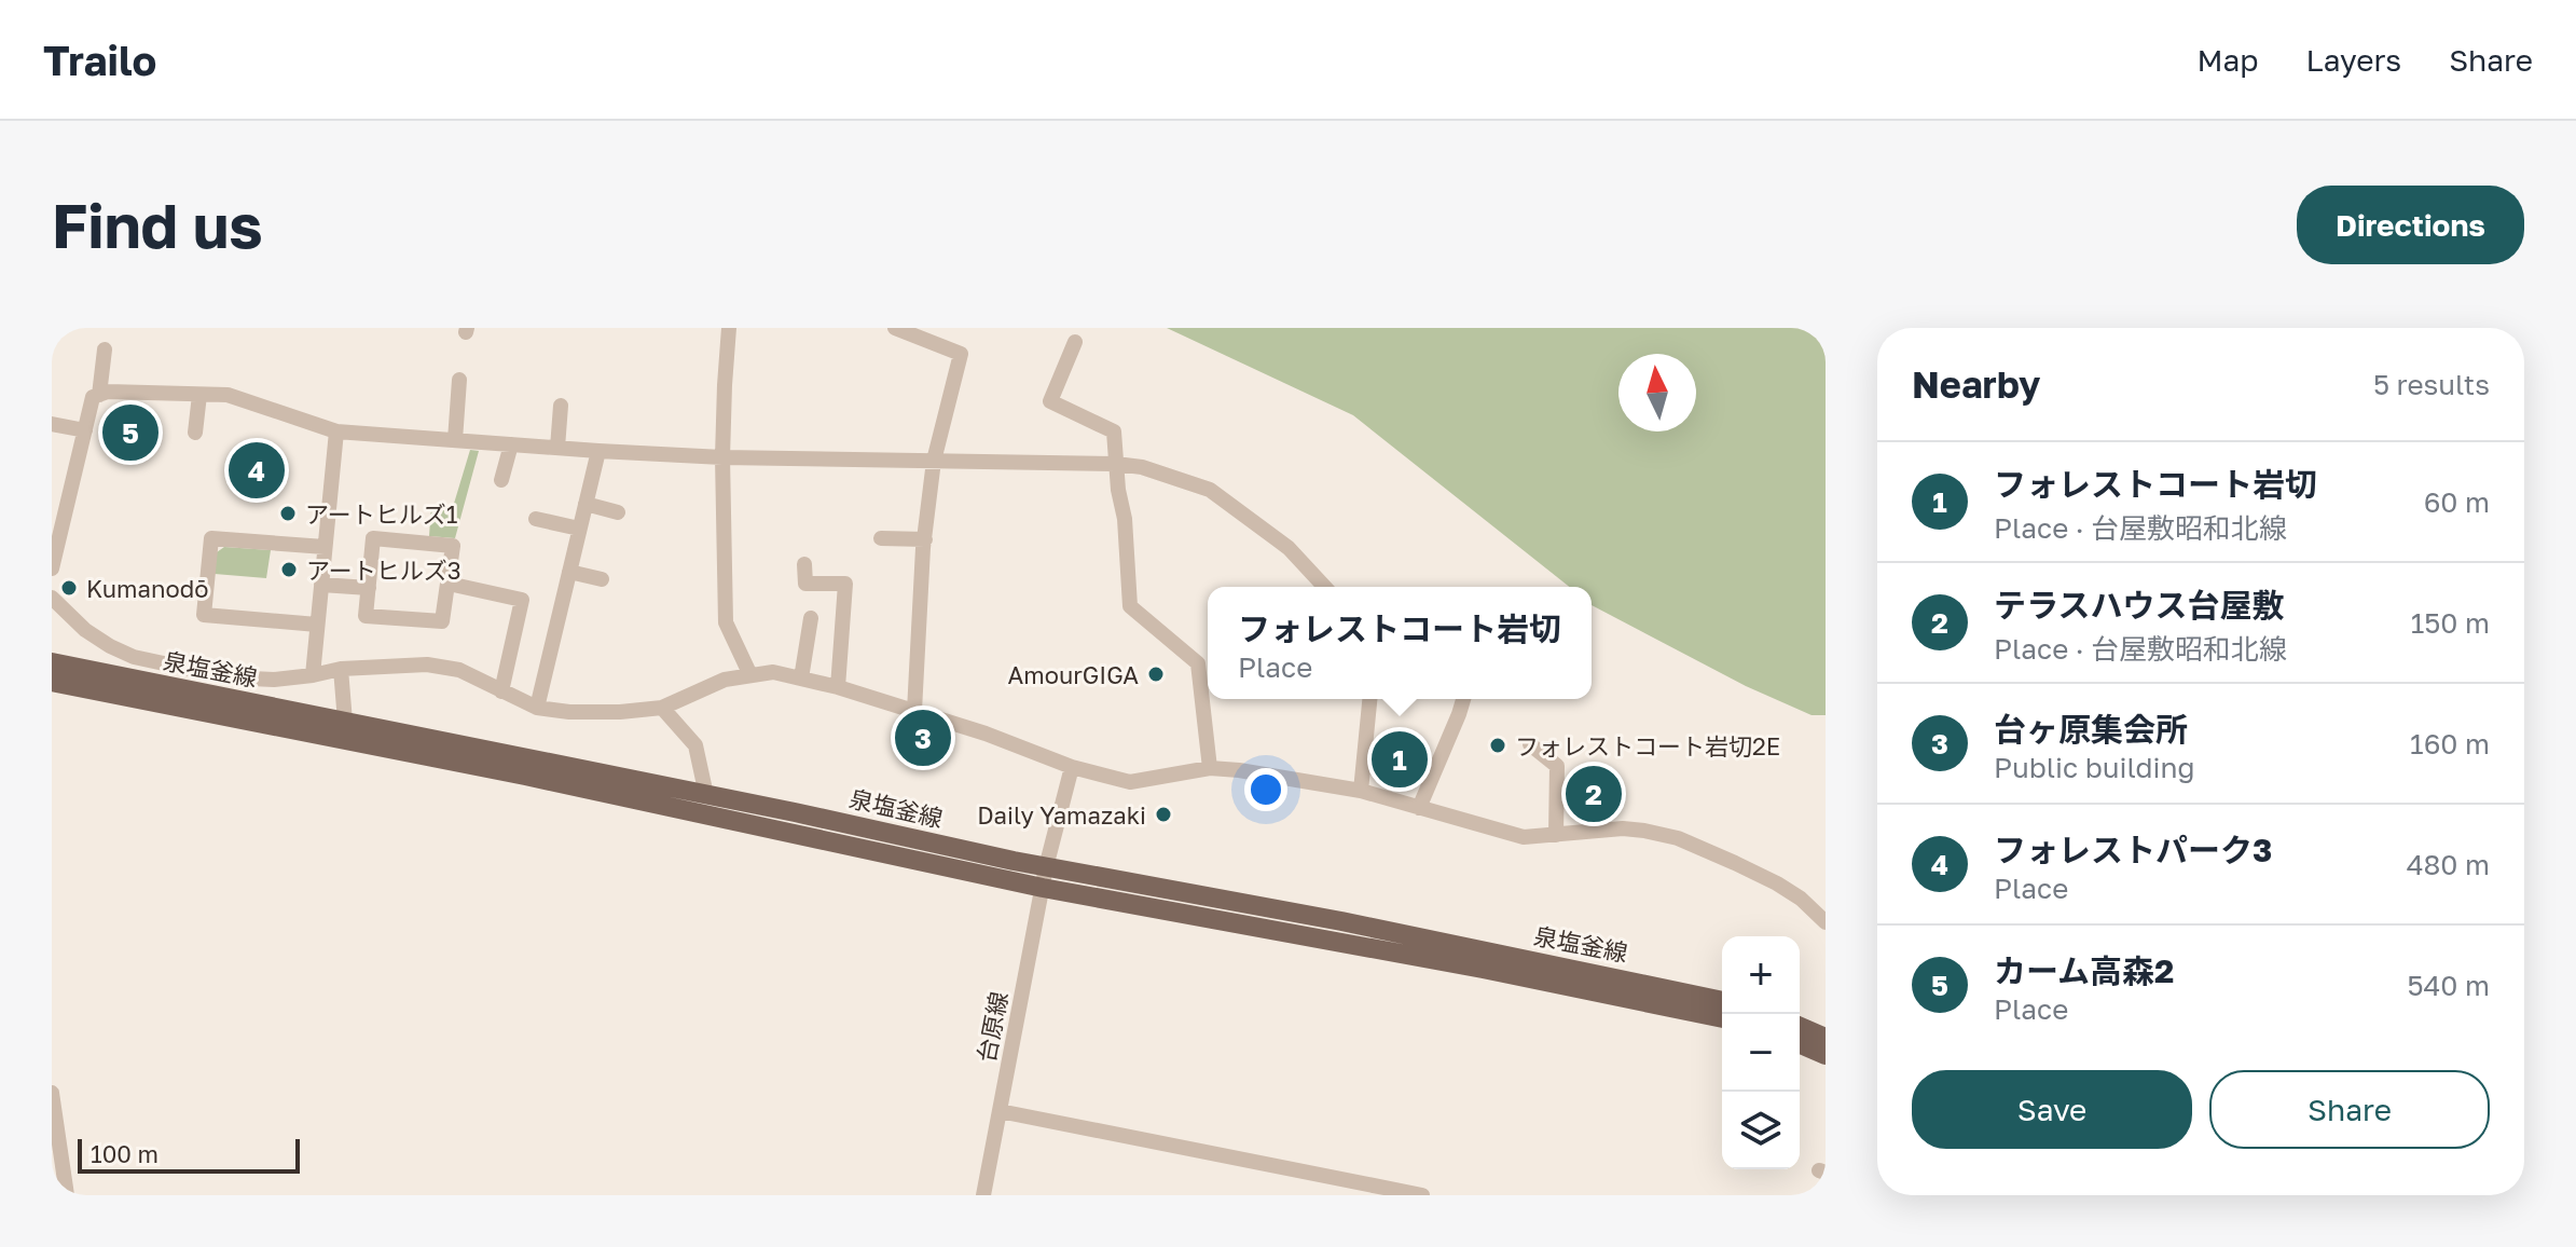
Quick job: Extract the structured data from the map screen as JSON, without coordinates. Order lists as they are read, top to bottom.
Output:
{
  "streets": {
    "main road": ["泉塩釜線"],
    "street": ["台原線"]
  },
  "crossings": [
    ["泉塩釜線", "台原線"]
  ],
  "places": [
    "アートヒルズ1",
    "アートヒルズ3",
    "Kumanodō",
    "AmourGIGA",
    "フォレストコート岩切2E",
    "Daily Yamazaki"
  ],
  "scale_bar": "100 m",
  "north": "top",
  "page": {
    "header": "Trailo",
    "nav": ["Map", "Layers", "Share"],
    "buttons": [
      "Directions",
      ["Save", "Share"]
    ],
    "title": "Find us",
    "heading": ["Nearby", "5 results"],
    "pins": [
      "5",
      "4",
      "3",
      "1",
      "2"
    ],
    "list": [
      {
        "mark": "1",
        "name": "フォレストコート岩切",
        "note": "Place · 台屋敷昭和北線",
        "value": "60 m"
      },
      {
        "mark": "2",
        "name": "テラスハウス台屋敷",
        "note": "Place · 台屋敷昭和北線",
        "value": "150 m"
      },
      {
        "mark": "3",
        "name": "台ヶ原集会所",
        "note": "Public building",
        "value": "160 m"
      },
      {
        "mark": "4",
        "name": "フォレストパーク3",
        "note": "Place",
        "value": "480 m"
      },
      {
        "mark": "5",
        "name": "カーム高森2",
        "note": "Place",
        "value": "540 m"
      }
    ],
    "popup": ["フォレストコート岩切", "Place"],
    "map_buttons": ["+", "−"],
    "scale": "100 m"
  }
}
